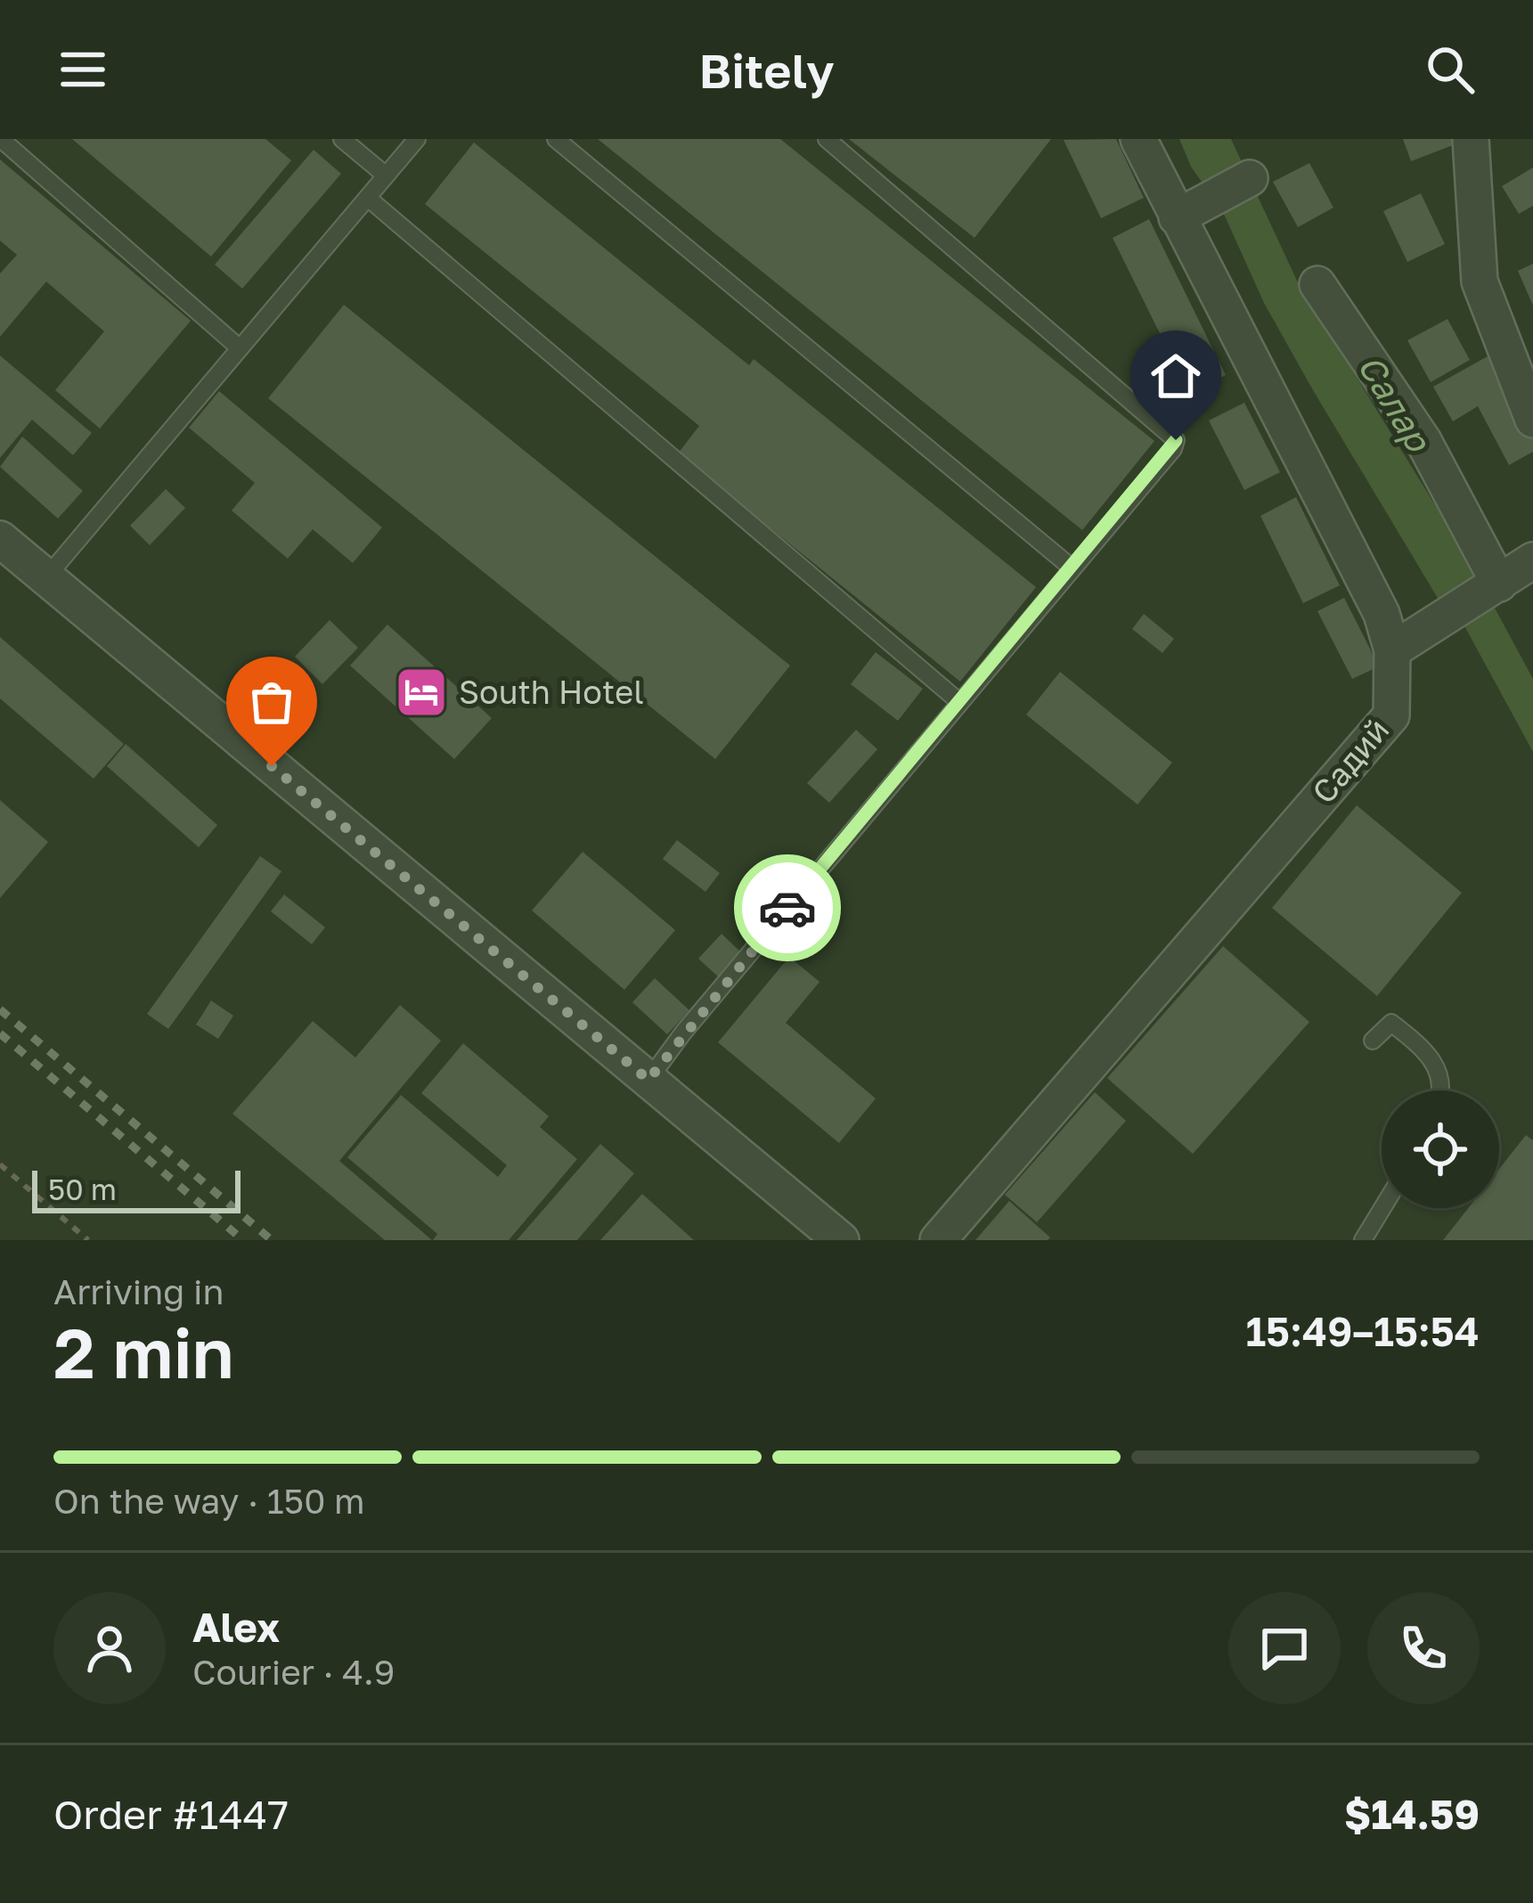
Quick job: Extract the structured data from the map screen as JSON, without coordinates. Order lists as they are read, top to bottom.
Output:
{
  "streets": {
    "street": ["Садий"]
  },
  "water": ["Салар"],
  "places": {
    "hotel": ["South Hotel"]
  },
  "scale_bar": "50 m",
  "page": {
    "header": "Bitely",
    "scale": "50 m",
    "heading": ["2 min", "Arriving in", "15:49–15:54"],
    "panel": [
      "Alex",
      "Courier · 4.9",
      "Order #1447",
      "$14.59"
    ],
    "bar": "On the way · 150 m"
  }
}
